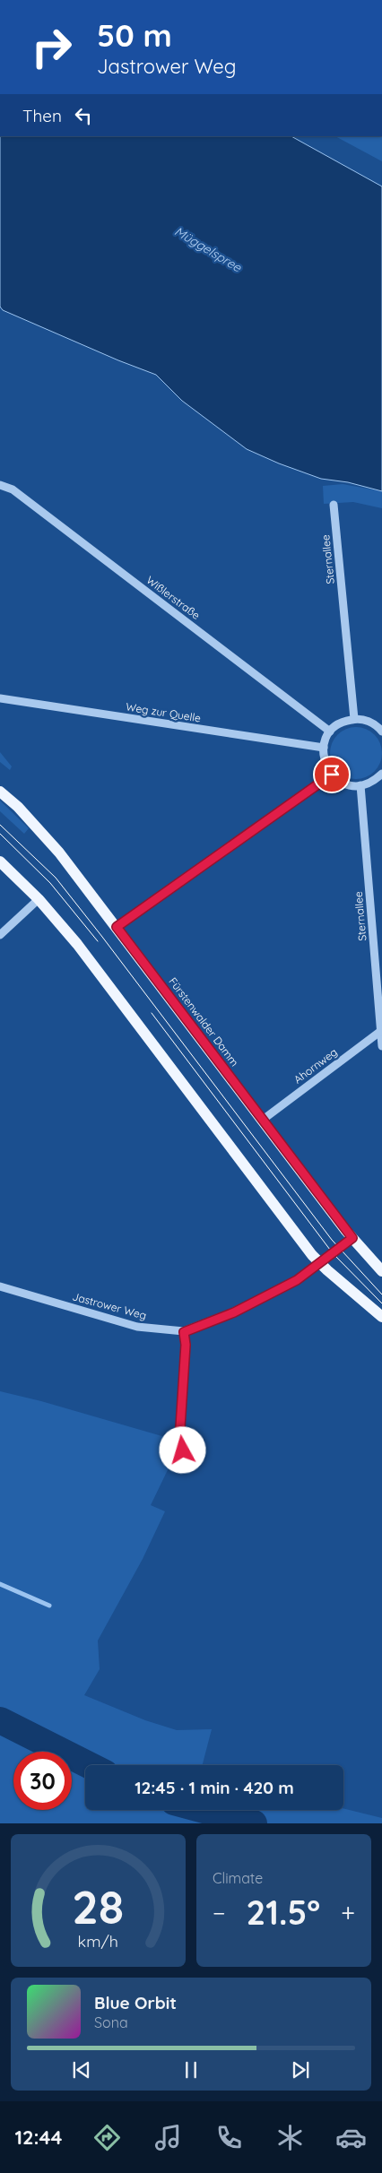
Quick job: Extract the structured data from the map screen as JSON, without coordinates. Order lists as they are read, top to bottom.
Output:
{
  "streets": {
    "main road": ["Fürstenwalder Damm"],
    "street": [
      "Sternallee",
      "Wißlerstraße",
      "Weg zur Quelle",
      "Ahornweg",
      "Jastrower Weg"
    ]
  },
  "crossings": [
    ["Sternallee", "Ahornweg"],
    ["Fürstenwalder Damm", "Ahornweg"],
    ["Fürstenwalder Damm", "Jastrower Weg"]
  ],
  "water": ["Müggelspree"],
  "page": {
    "turn": ["50 m", "Jastrower Weg"],
    "then": "Then",
    "limit": "30",
    "trip": "12:45 · 1 min · 420 m",
    "tile": "Climate",
    "heat": ["−", "21.5°", "+"],
    "song": ["Blue Orbit", "Sona"],
    "tabs": "12:44",
    "gauge": ["28", "km/h"]
  }
}
